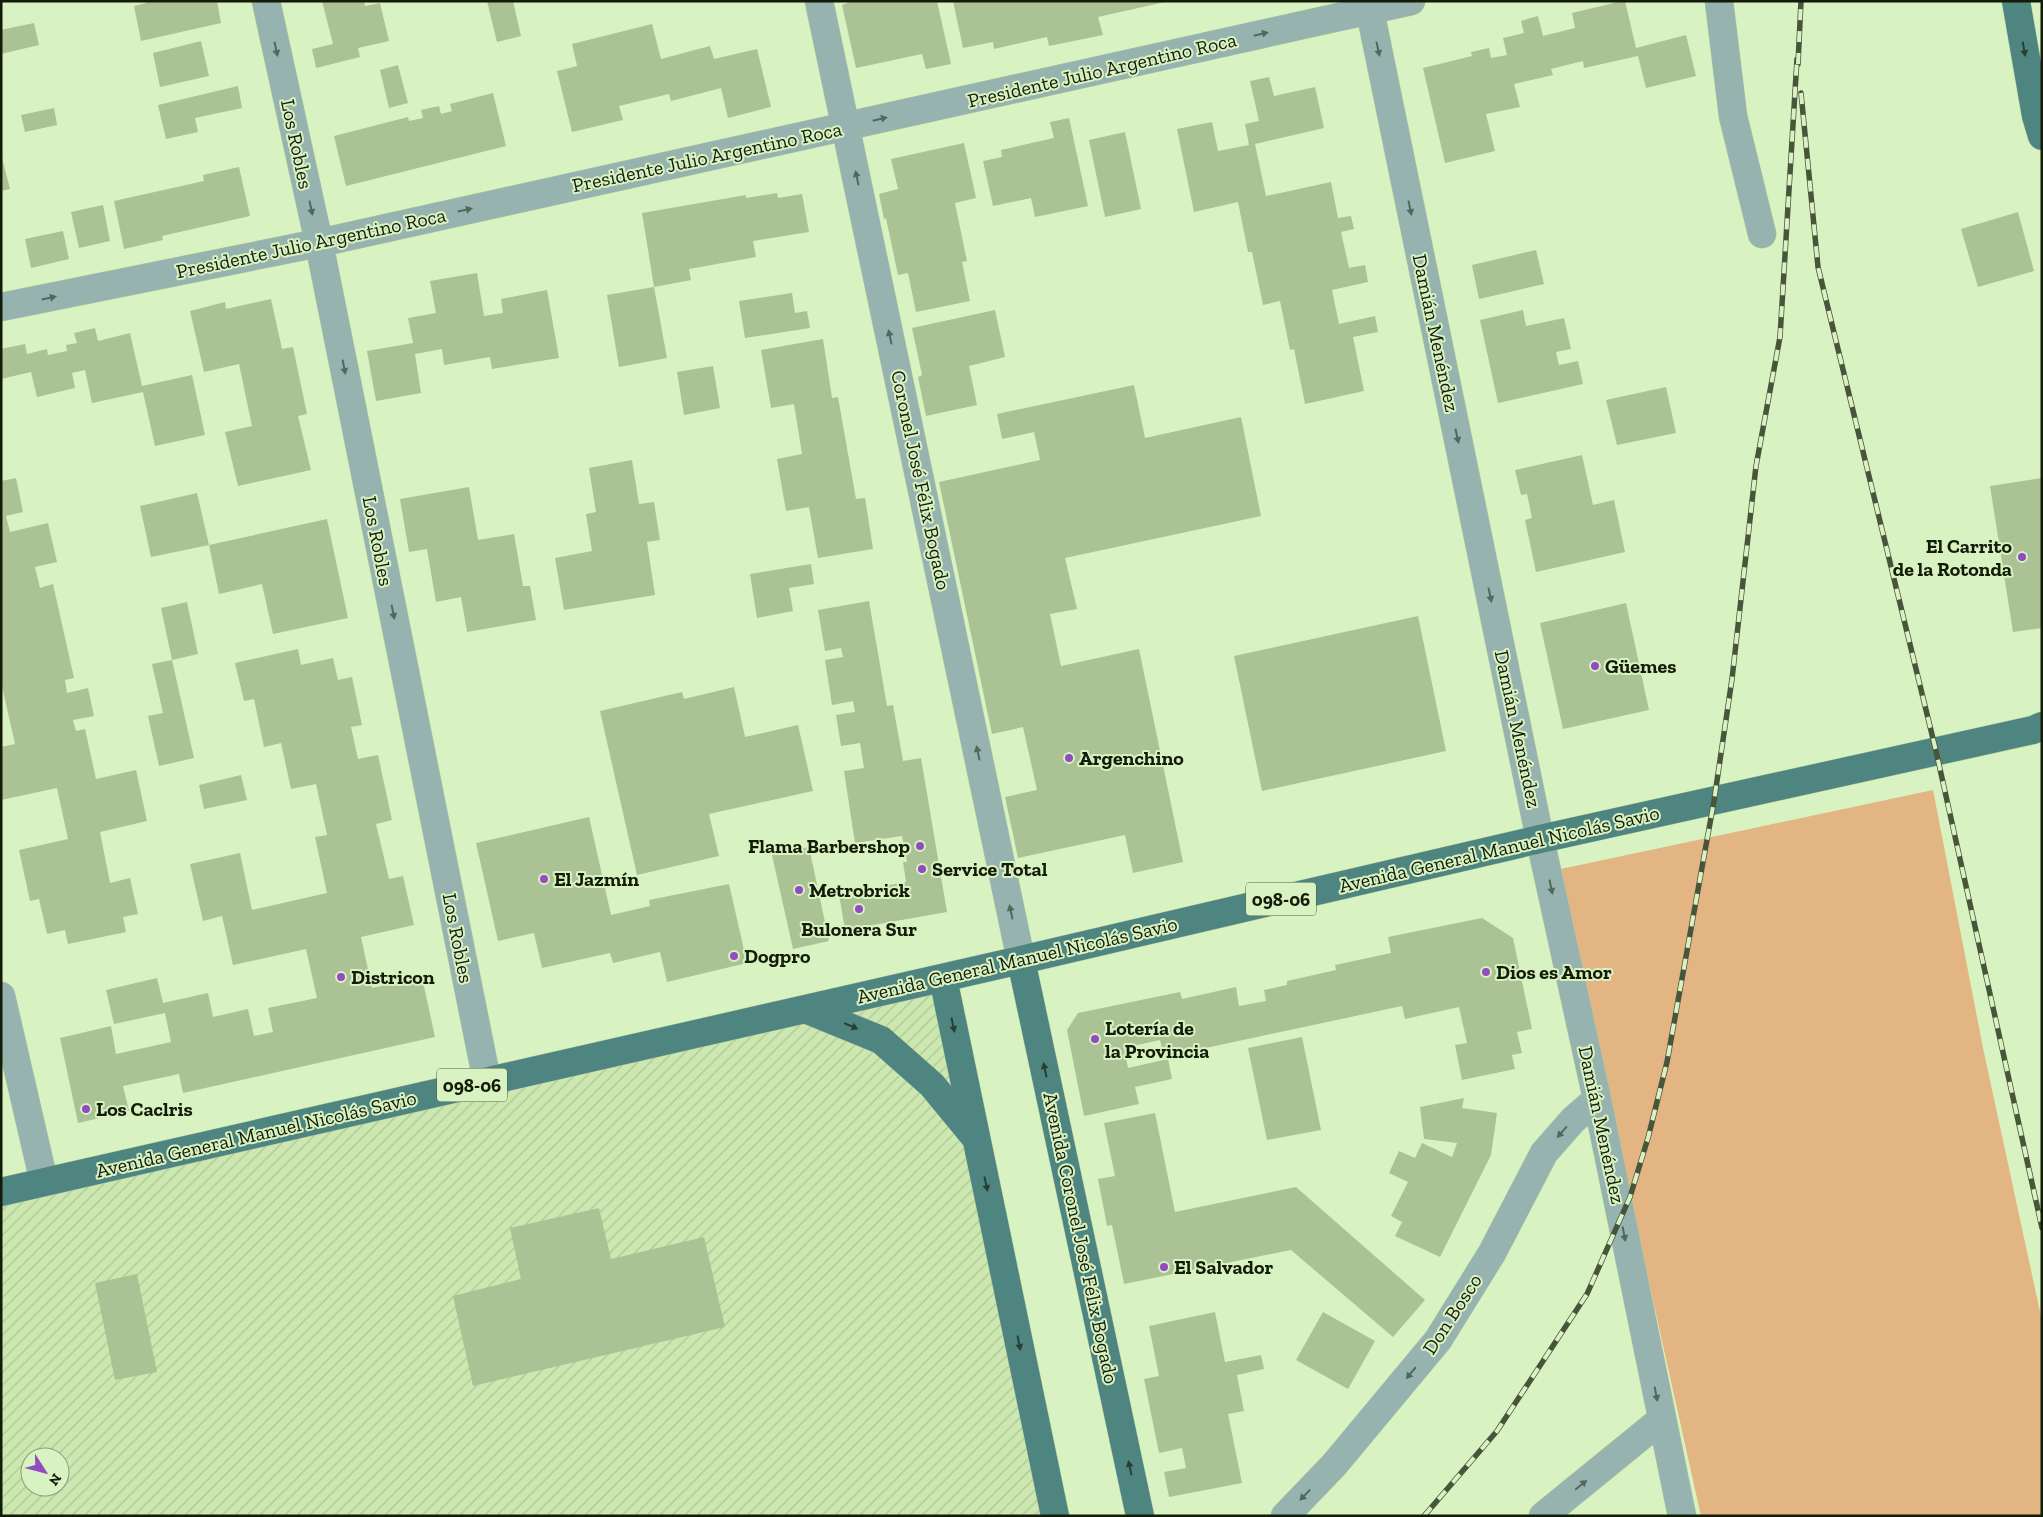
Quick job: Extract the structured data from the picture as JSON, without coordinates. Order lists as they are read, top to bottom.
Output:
{
  "streets": {
    "main road": ["Avenida General Manuel Nicolás Savio", "098-06", "Avenida Coronel José Félix Bogado"],
    "street": [
      "Presidente Julio Argentino Roca",
      "Los Robles",
      "Damián Menéndez",
      "Coronel José Félix Bogado",
      "Don Bosco"
    ]
  },
  "crossings": [
    ["Presidente Julio Argentino Roca", "Los Robles"],
    ["Presidente Julio Argentino Roca", "Damián Menéndez"],
    ["Presidente Julio Argentino Roca", "Coronel José Félix Bogado"],
    ["Los Robles", "Avenida General Manuel Nicolás Savio"],
    ["Damián Menéndez", "Avenida General Manuel Nicolás Savio"],
    ["Damián Menéndez", "Don Bosco"],
    ["Coronel José Félix Bogado", "Avenida General Manuel Nicolás Savio"],
    ["Coronel José Félix Bogado", "Avenida Coronel José Félix Bogado"],
    ["Avenida General Manuel Nicolás Savio", "Avenida Coronel José Félix Bogado"]
  ],
  "one_way": [
    "Presidente Julio Argentino Roca",
    "Los Robles",
    "Damián Menéndez",
    "Coronel José Félix Bogado",
    "Don Bosco"
  ],
  "places": [
    "El Carrito de la Rotonda",
    "Güemes",
    "Argenchino",
    "Flama Barbershop",
    "Service Total",
    "El Jazmín",
    "Metrobrick",
    "Bulonera Sur",
    "Dogpro",
    "Dios es Amor",
    "Districon",
    "Lotería de la Provincia",
    "Los Caclris",
    "El Salvador"
  ],
  "north": "bottom right"
}
